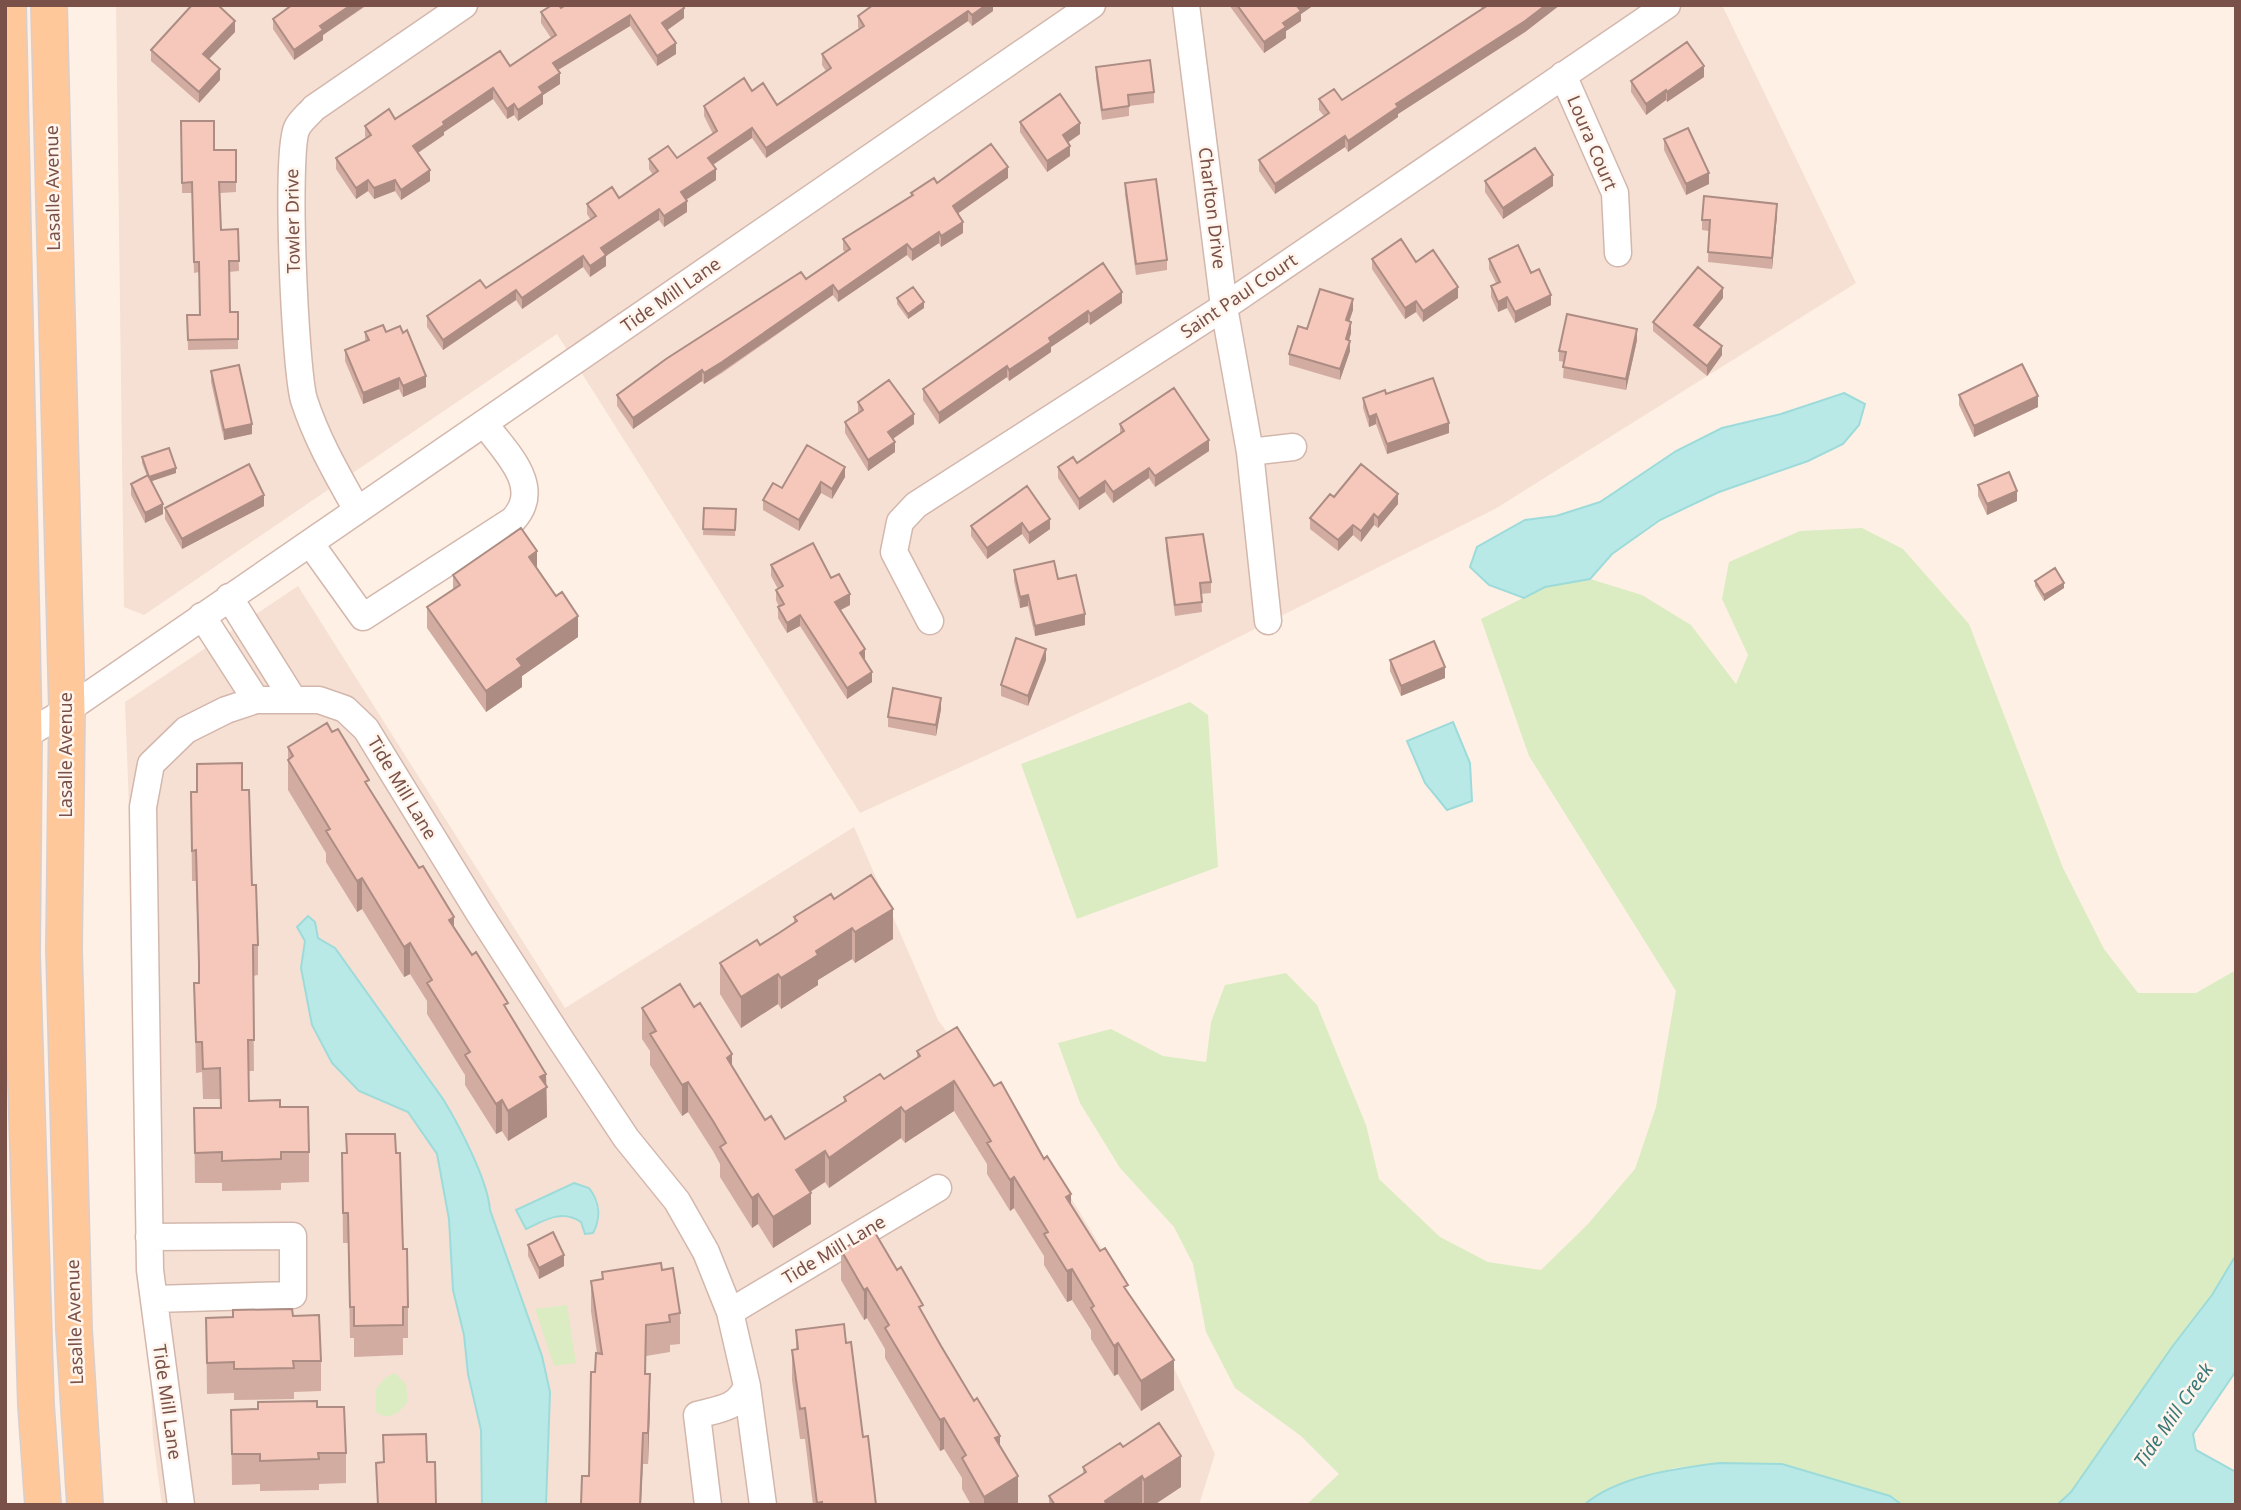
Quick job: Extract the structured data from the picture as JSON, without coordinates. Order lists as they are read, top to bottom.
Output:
{
  "streets": {
    "main road": ["Lasalle Avenue"],
    "street": [
      "Loura Court",
      "Charlton Drive",
      "Towler Drive",
      "Tide Mill Lane",
      "Saint Paul Court"
    ]
  },
  "crossings": [
    ["Loura Court", "Saint Paul Court"],
    ["Lasalle Avenue", "Tide Mill Lane"],
    ["Charlton Drive", "Saint Paul Court"],
    ["Towler Drive", "Tide Mill Lane"]
  ],
  "water": ["Tide Mill Creek"]
}
